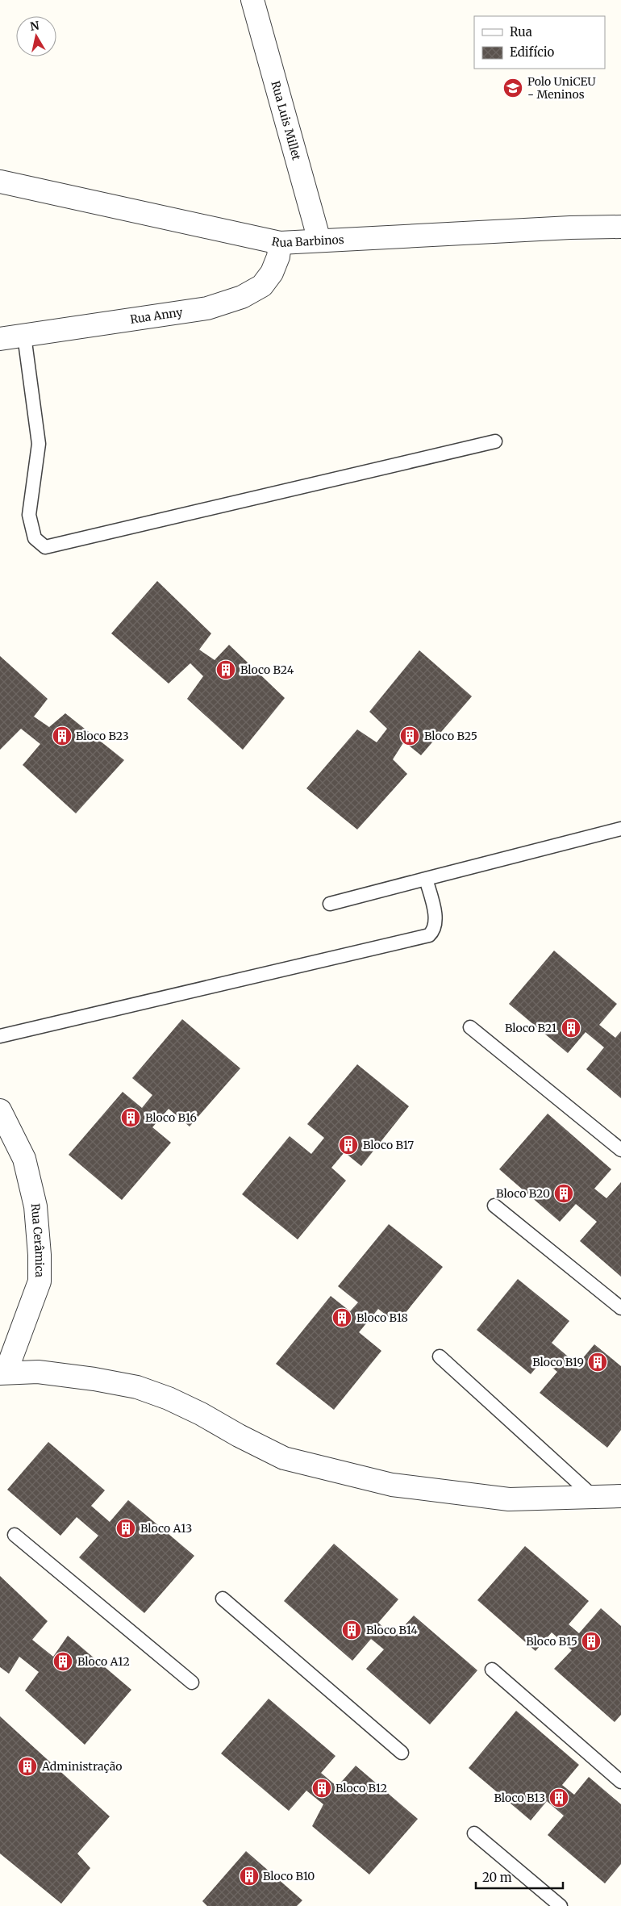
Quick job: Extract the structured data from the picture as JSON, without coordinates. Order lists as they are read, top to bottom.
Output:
{
  "streets": {
    "street": [
      "Rua Luis Millet",
      "Rua Barbinos",
      "Rua Anny",
      "Rua Cerâmica"
    ]
  },
  "crossings": [
    ["Rua Luis Millet", "Rua Barbinos"],
    ["Rua Barbinos", "Rua Anny"]
  ],
  "places": {
    "school or university": ["Polo UniCEU - Meninos"],
    "building": [
      "Bloco B24",
      "Bloco B23",
      "Bloco B25",
      "Bloco B21",
      "Bloco B16",
      "Bloco B17",
      "Bloco B20",
      "Bloco B18",
      "Bloco B19",
      "Bloco A13",
      "Bloco B14",
      "Bloco B15",
      "Bloco A12",
      "Administração",
      "Bloco B12",
      "Bloco B13",
      "Bloco B10"
    ]
  },
  "legend": ["Rua", "Edifício"],
  "scale_bar": "20 m",
  "north": "top"
}
